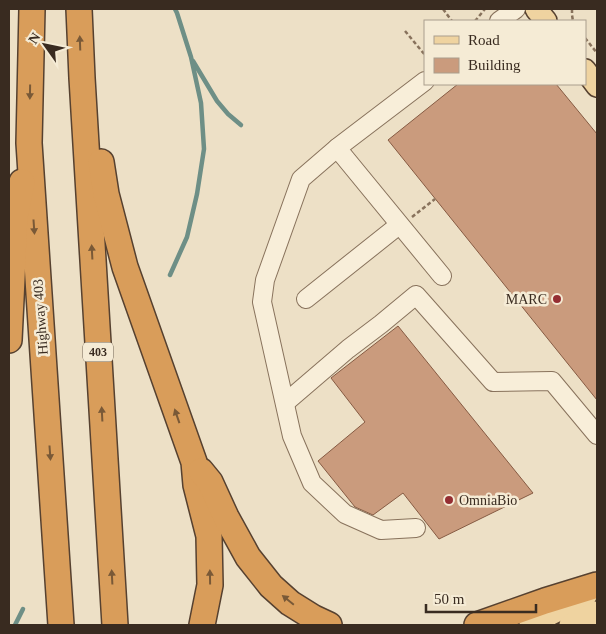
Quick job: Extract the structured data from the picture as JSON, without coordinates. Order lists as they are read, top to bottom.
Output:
{
  "streets": {
    "highway": ["Highway 403", "403"]
  },
  "places": ["MARC", "OmniaBio"],
  "legend": ["Road", "Building"],
  "scale_bar": "50 m",
  "north": "top left"
}
